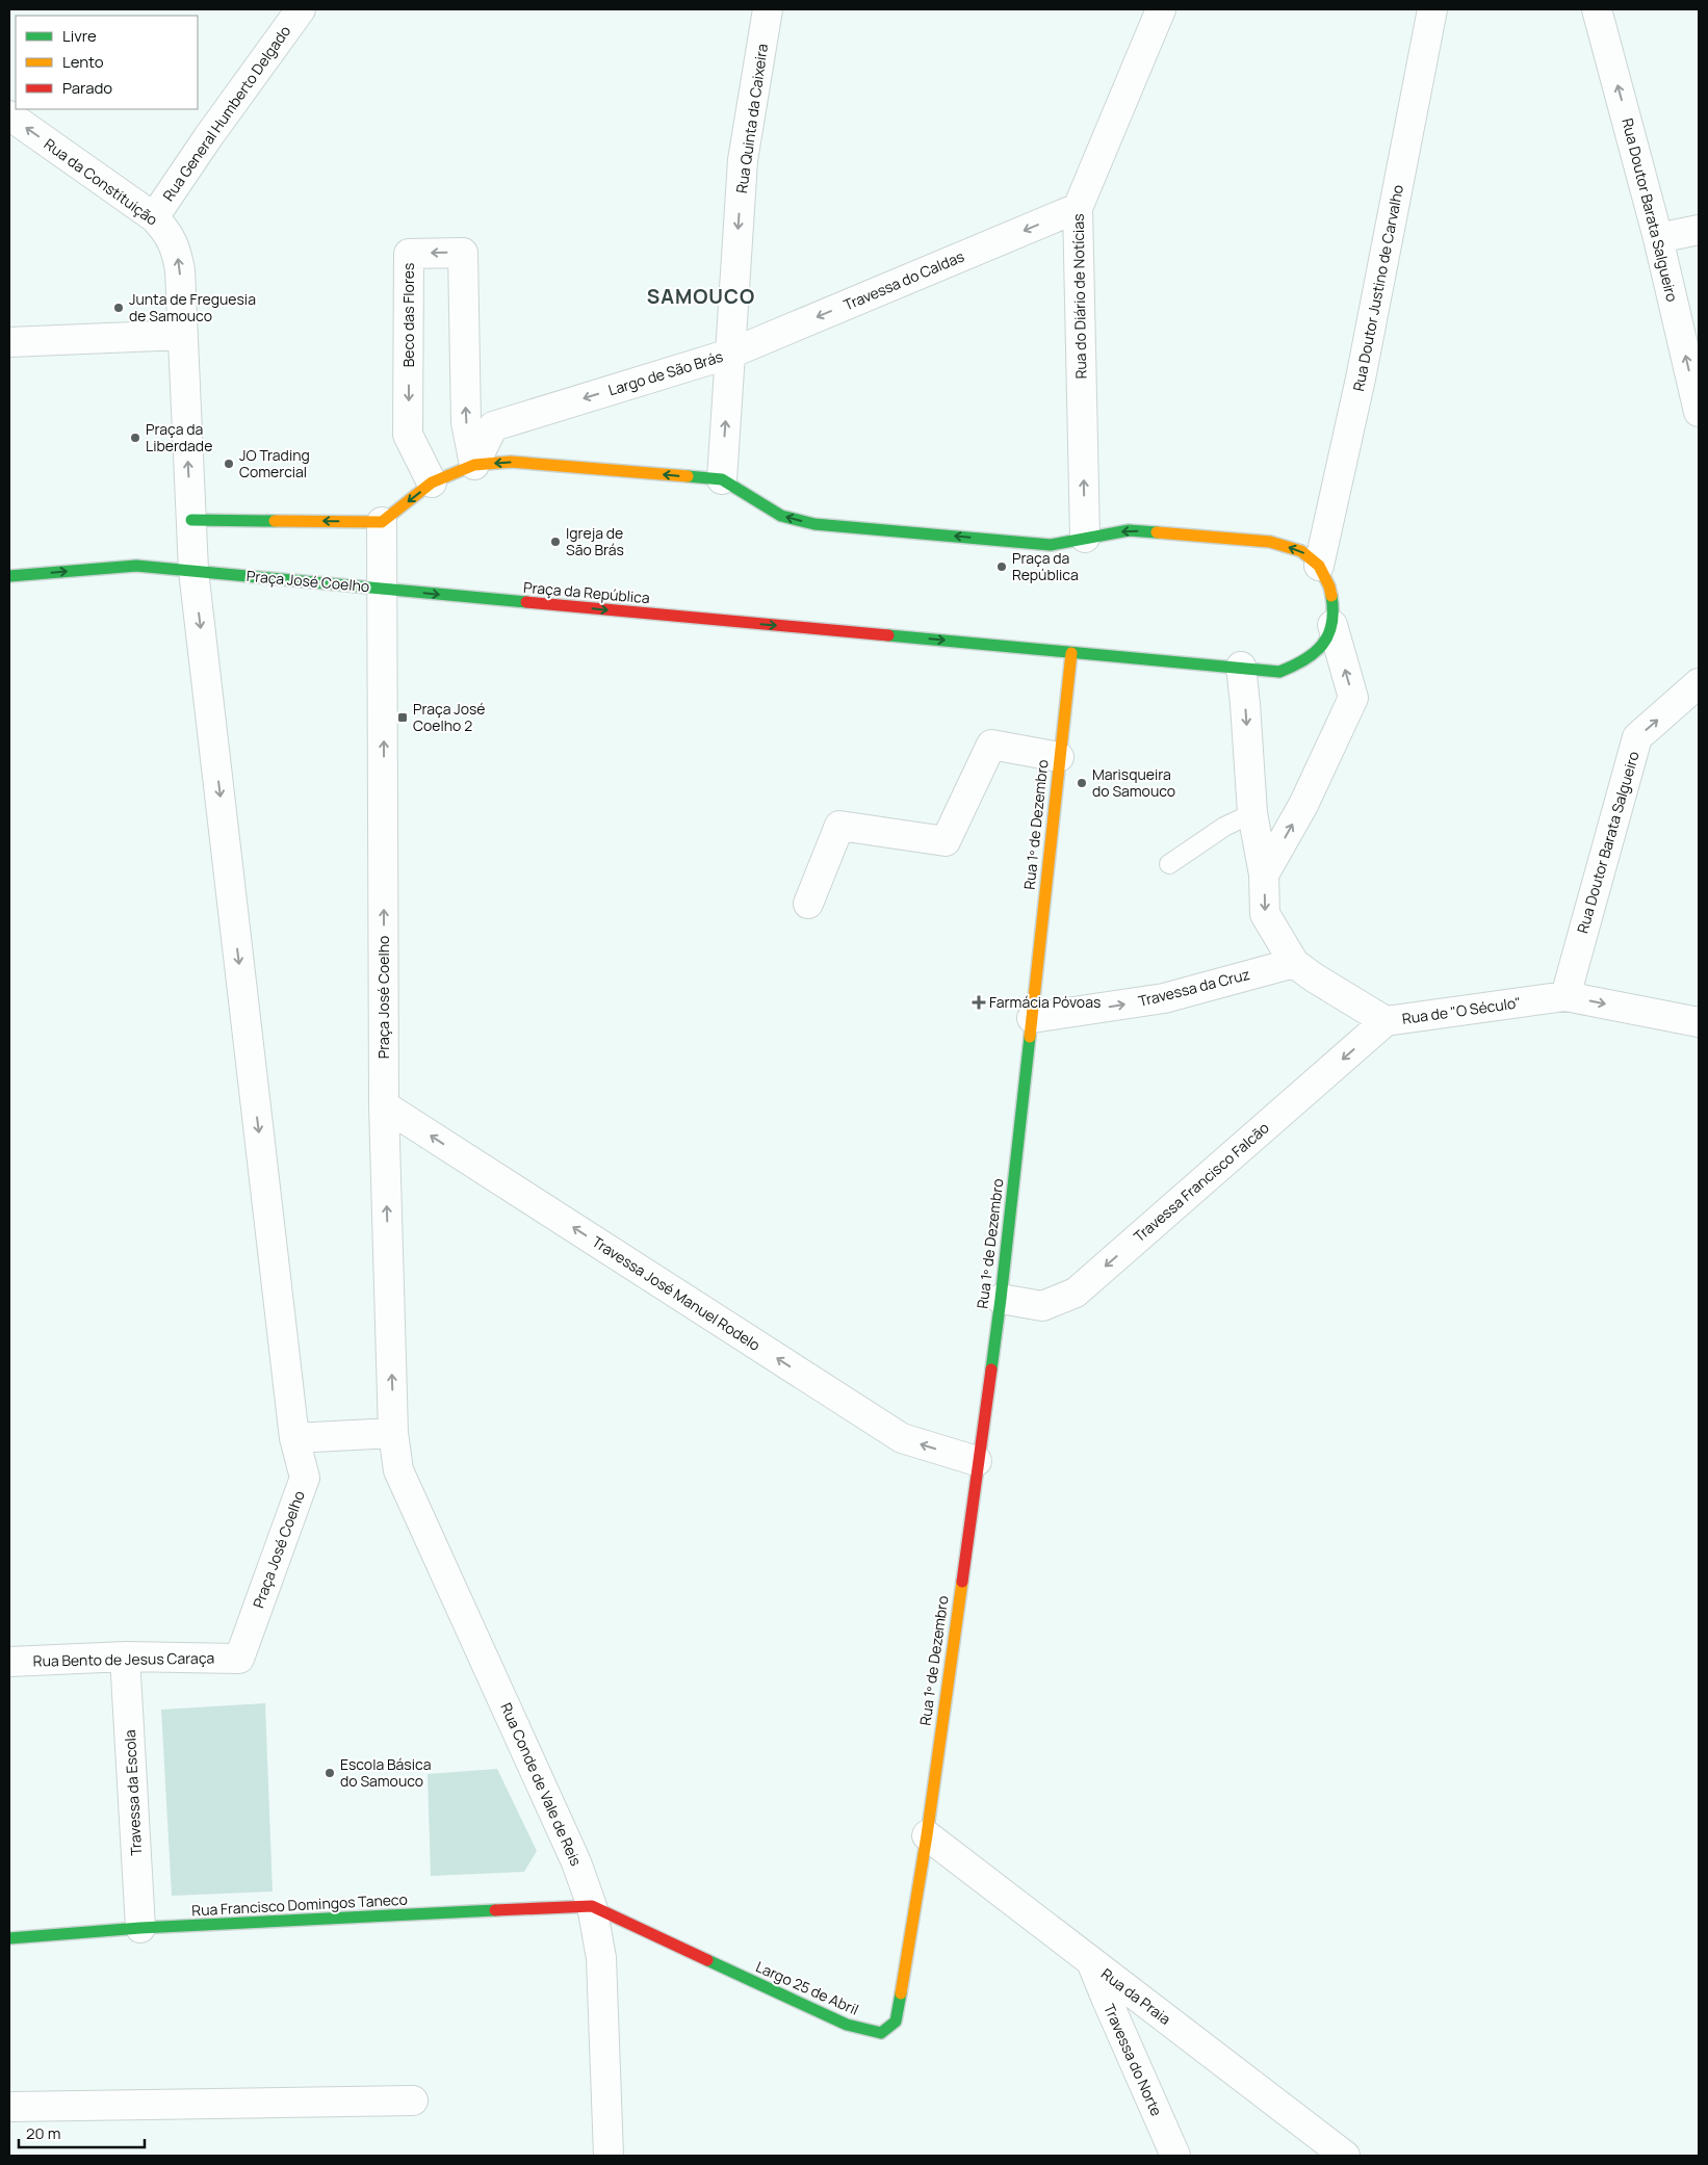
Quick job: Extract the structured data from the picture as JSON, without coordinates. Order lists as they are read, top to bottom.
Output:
{
  "streets": {
    "street": [
      "Rua General Humberto Delgado",
      "Rua Quinta da Caixeira",
      "Rua da Constituição",
      "Rua Doutor Barata Salgueiro",
      "Travessa do Caldas",
      "Rua Doutor Justino de Carvalho",
      "Rua do Diário de Notícias",
      "Beco das Flores",
      "Largo de São Brás",
      "Praça José Coelho",
      "Praça da República",
      "Rua 1º de Dezembro",
      "Travessa da Cruz",
      "Rua de \"O Século\"",
      "Travessa Francisco Falcão",
      "Travessa José Manuel Rodelo",
      "Rua Bento de Jesus Caraça",
      "Rua Conde de Vale de Reis",
      "Travessa da Escola",
      "Rua Francisco Domingos Taneco",
      "Largo 25 de Abril",
      "Rua da Praia",
      "Travessa do Norte"
    ]
  },
  "crossings": [
    ["Rua General Humberto Delgado", "Rua da Constituição"],
    ["Rua Quinta da Caixeira", "Travessa do Caldas"],
    ["Rua Quinta da Caixeira", "Largo de São Brás"],
    ["Rua da Constituição", "Praça José Coelho"],
    ["Rua Doutor Barata Salgueiro", "Rua de \"O Século\""],
    ["Travessa do Caldas", "Rua do Diário de Notícias"],
    ["Travessa do Caldas", "Largo de São Brás"],
    ["Rua Doutor Justino de Carvalho", "Praça da República"],
    ["Rua do Diário de Notícias", "Praça da República"],
    ["Beco das Flores", "Largo de São Brás"],
    ["Largo de São Brás", "Praça da República"],
    ["Praça José Coelho", "Praça da República"],
    ["Praça José Coelho", "Travessa José Manuel Rodelo"],
    ["Praça José Coelho", "Rua Bento de Jesus Caraça"],
    ["Praça José Coelho", "Rua Conde de Vale de Reis"],
    ["Praça da República", "Rua 1º de Dezembro"],
    ["Praça da República", "Rua de \"O Século\""],
    ["Rua 1º de Dezembro", "Travessa da Cruz"],
    ["Rua 1º de Dezembro", "Travessa Francisco Falcão"],
    ["Rua 1º de Dezembro", "Travessa José Manuel Rodelo"],
    ["Rua 1º de Dezembro", "Largo 25 de Abril"],
    ["Rua 1º de Dezembro", "Rua da Praia"],
    ["Travessa da Cruz", "Rua de \"O Século\""],
    ["Rua de \"O Século\"", "Travessa Francisco Falcão"],
    ["Rua Bento de Jesus Caraça", "Travessa da Escola"],
    ["Rua Conde de Vale de Reis", "Rua Francisco Domingos Taneco"],
    ["Rua Conde de Vale de Reis", "Largo 25 de Abril"],
    ["Travessa da Escola", "Rua Francisco Domingos Taneco"],
    ["Rua Francisco Domingos Taneco", "Largo 25 de Abril"],
    ["Largo 25 de Abril", "Rua da Praia"],
    ["Rua da Praia", "Travessa do Norte"]
  ],
  "one_way": [
    "Rua Quinta da Caixeira",
    "Rua da Constituição",
    "Rua Doutor Barata Salgueiro",
    "Travessa do Caldas",
    "Rua do Diário de Notícias",
    "Travessa da Cruz",
    "Rua de \"O Século\"",
    "Travessa Francisco Falcão",
    "Travessa José Manuel Rodelo"
  ],
  "districts": ["SAMOUCO"],
  "places": {
    "other": [
      "Junta de Freguesia de Samouco",
      "Praça da Liberdade",
      "JO Trading Comercial",
      "Igreja de São Brás",
      "Praça da República",
      "Marisqueira do Samouco",
      "Escola Básica do Samouco"
    ],
    "transit": ["Praça José Coelho 2"],
    "health": ["Farmácia Póvoas"]
  },
  "legend": ["Livre", "Lento", "Parado"],
  "scale_bar": "20 m"
}
